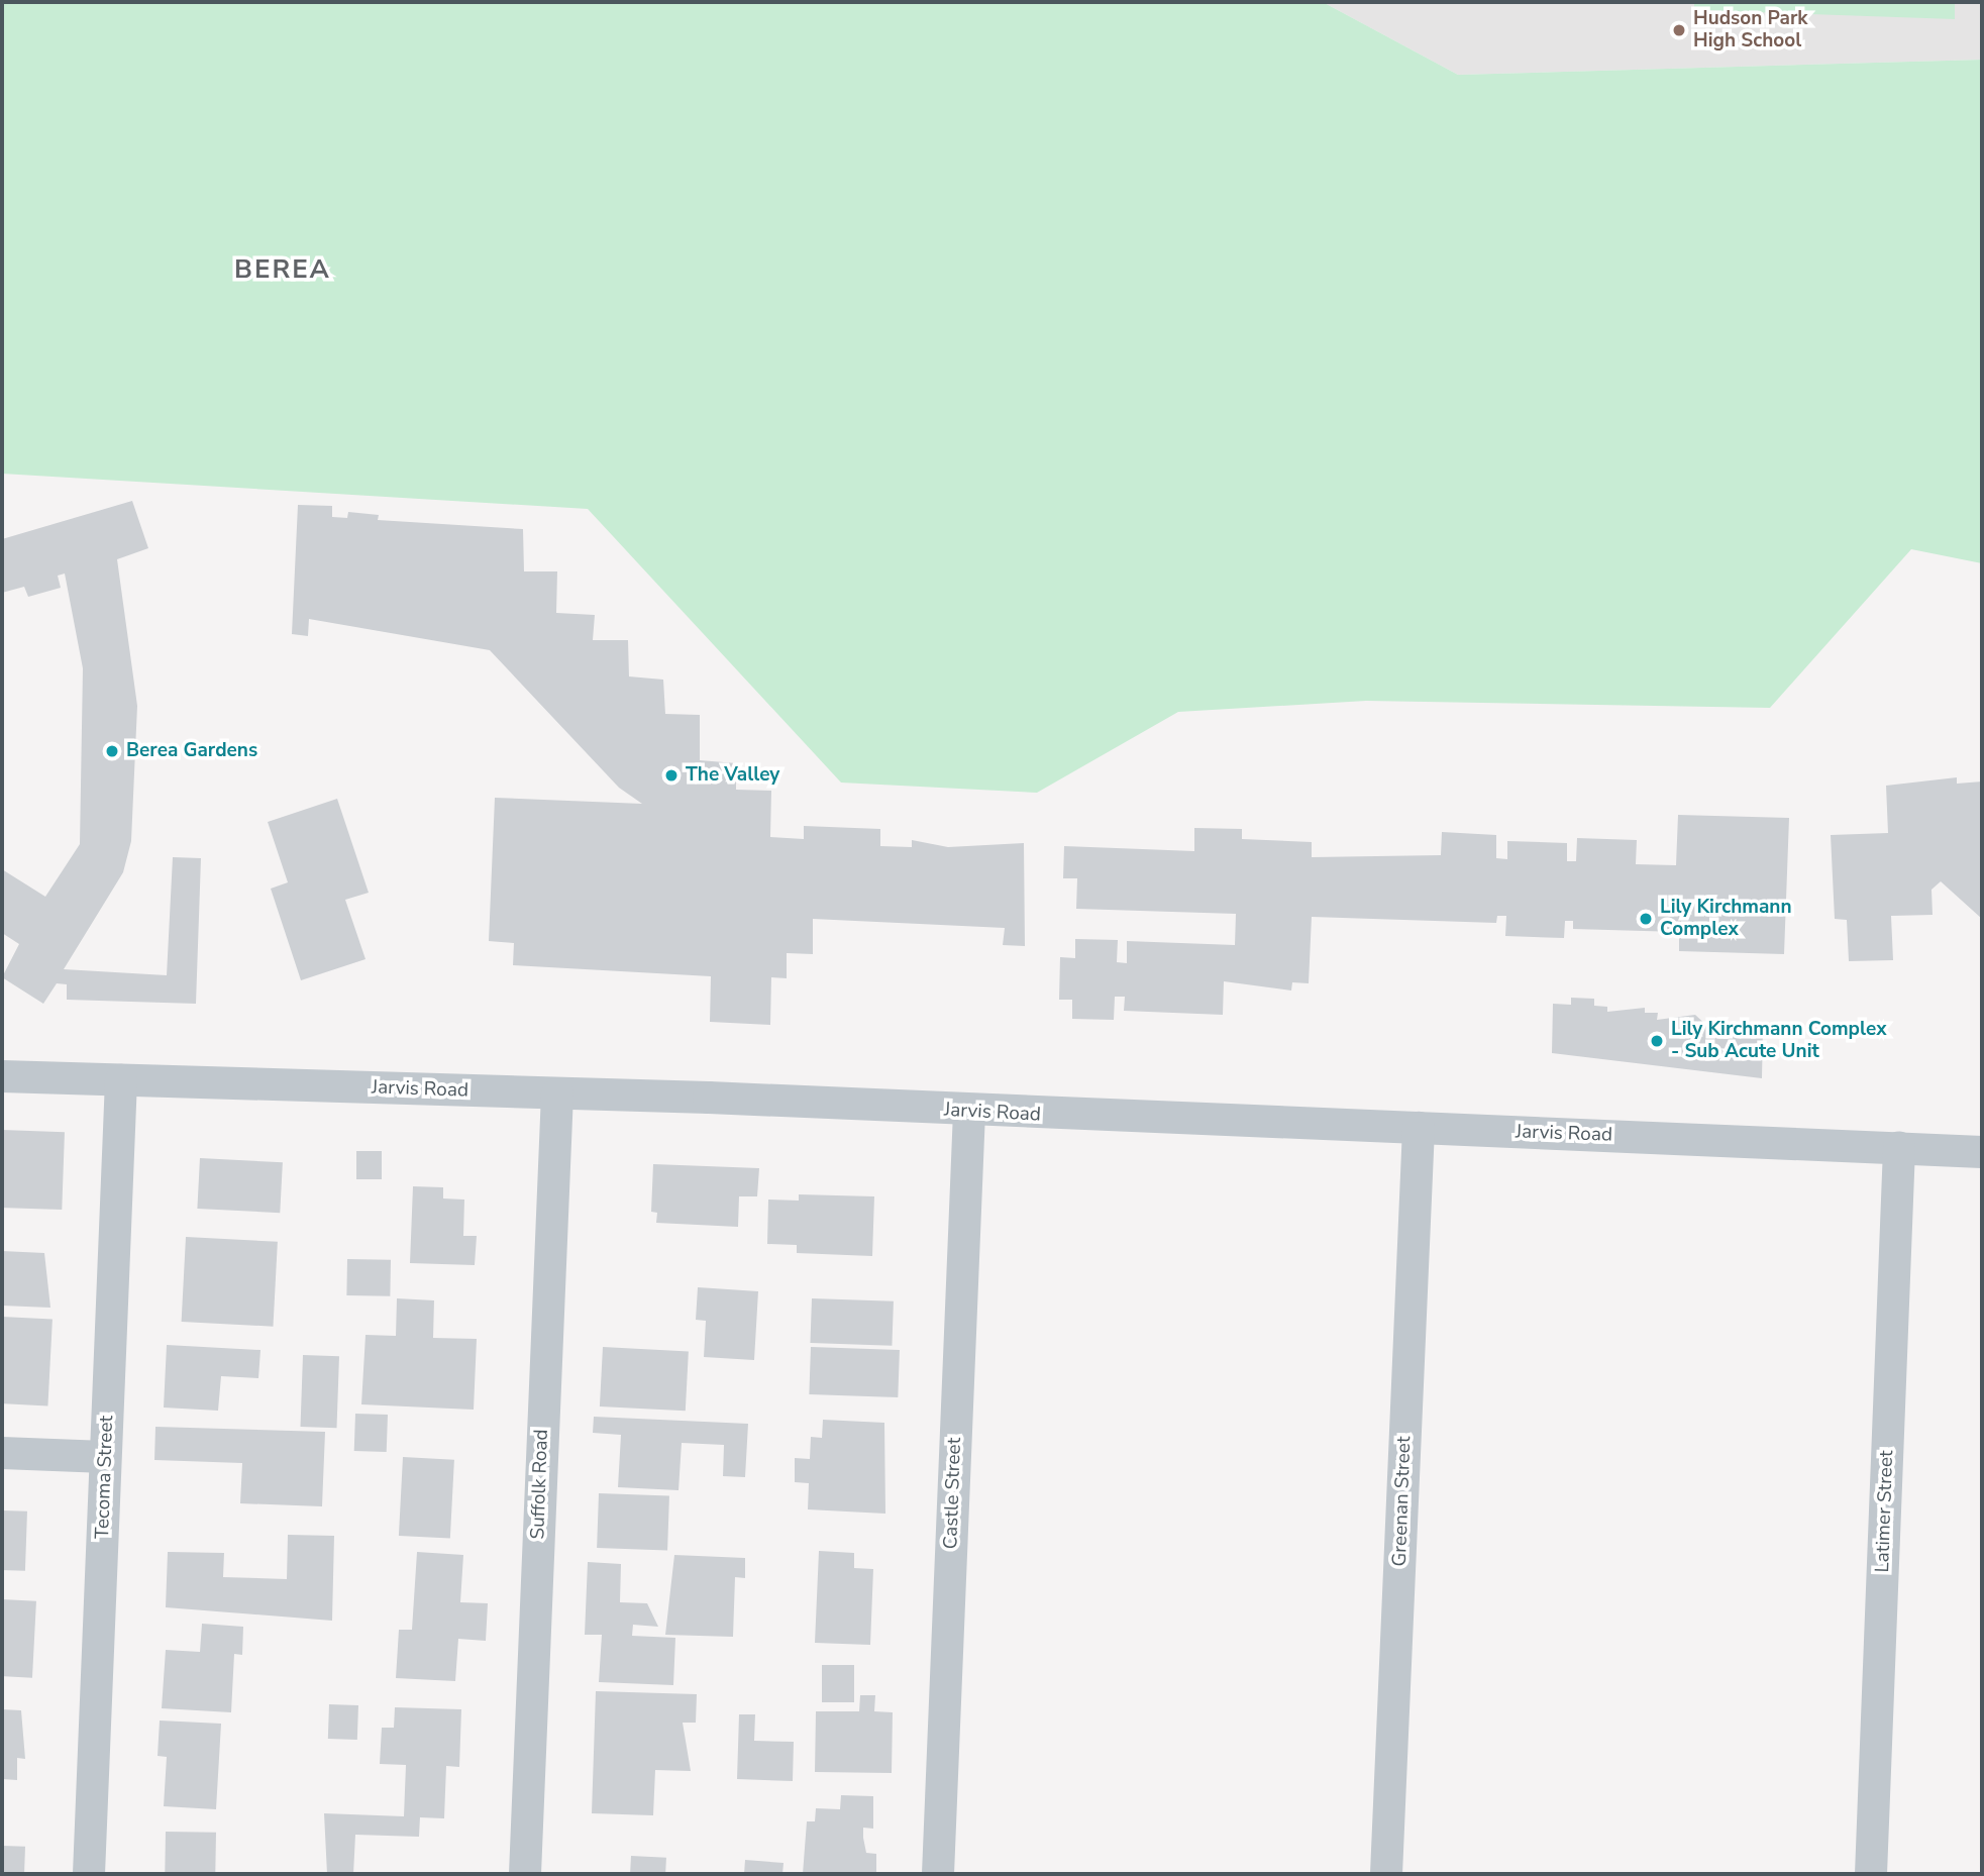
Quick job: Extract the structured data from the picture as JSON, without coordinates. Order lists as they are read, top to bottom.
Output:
{
  "streets": {
    "street": [
      "Jarvis Road",
      "Tecoma Street",
      "Suffolk Road",
      "Castle Street",
      "Greenan Street",
      "Latimer Street"
    ]
  },
  "crossings": [
    ["Jarvis Road", "Tecoma Street"],
    ["Jarvis Road", "Suffolk Road"],
    ["Jarvis Road", "Castle Street"],
    ["Jarvis Road", "Greenan Street"],
    ["Jarvis Road", "Latimer Street"]
  ],
  "districts": ["BEREA"],
  "places": [
    "Hudson Park High School",
    "Berea Gardens",
    "The Valley",
    "Lily Kirchmann Complex",
    "Lily Kirchmann Complex - Sub Acute Unit"
  ]
}
